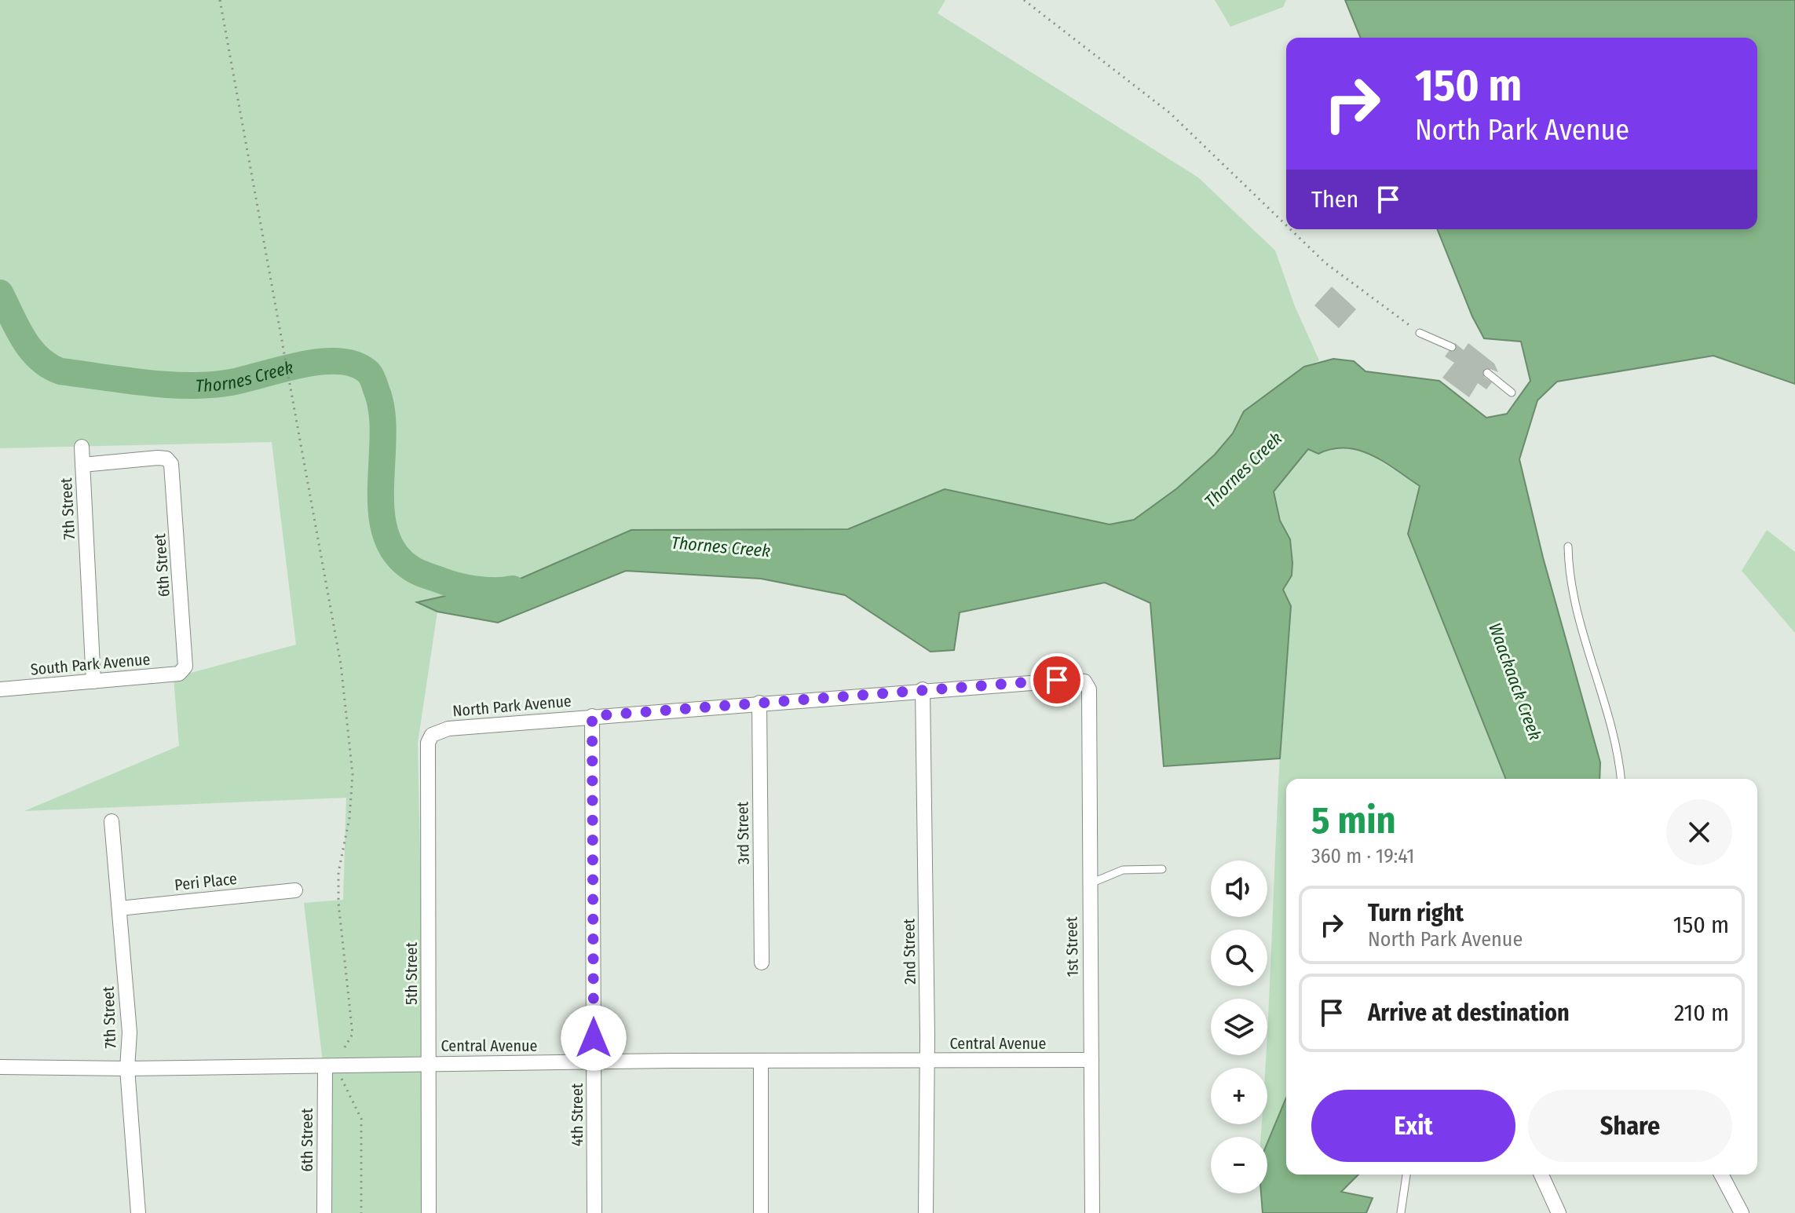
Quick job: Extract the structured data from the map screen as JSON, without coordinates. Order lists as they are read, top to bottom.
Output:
{
  "streets": {
    "street": [
      "7th Street",
      "6th Street",
      "South Park Avenue",
      "North Park Avenue",
      "3rd Street",
      "Peri Place",
      "1st Street",
      "2nd Street",
      "5th Street",
      "Central Avenue",
      "4th Street"
    ]
  },
  "crossings": [
    ["7th Street", "6th Street"],
    ["7th Street", "South Park Avenue"],
    ["7th Street", "Peri Place"],
    ["7th Street", "Central Avenue"],
    ["6th Street", "South Park Avenue"],
    ["6th Street", "Central Avenue"],
    ["North Park Avenue", "3rd Street"],
    ["North Park Avenue", "1st Street"],
    ["North Park Avenue", "2nd Street"],
    ["North Park Avenue", "5th Street"],
    ["North Park Avenue", "4th Street"],
    ["1st Street", "Central Avenue"],
    ["2nd Street", "Central Avenue"],
    ["5th Street", "Central Avenue"],
    ["Central Avenue", "4th Street"]
  ],
  "water": ["Thornes Creek", "Waackaack Creek"],
  "page": {
    "turn": ["150 m", "North Park Avenue"],
    "then": "Then",
    "heading": ["5 min", "360 m · 19:41"],
    "map_buttons": ["+", "−"],
    "list": [
      {
        "name": "Turn right",
        "note": "North Park Avenue",
        "value": "150 m"
      },
      {
        "name": "Arrive at destination",
        "value": "210 m"
      }
    ],
    "buttons": ["Exit", "Share"]
  }
}
